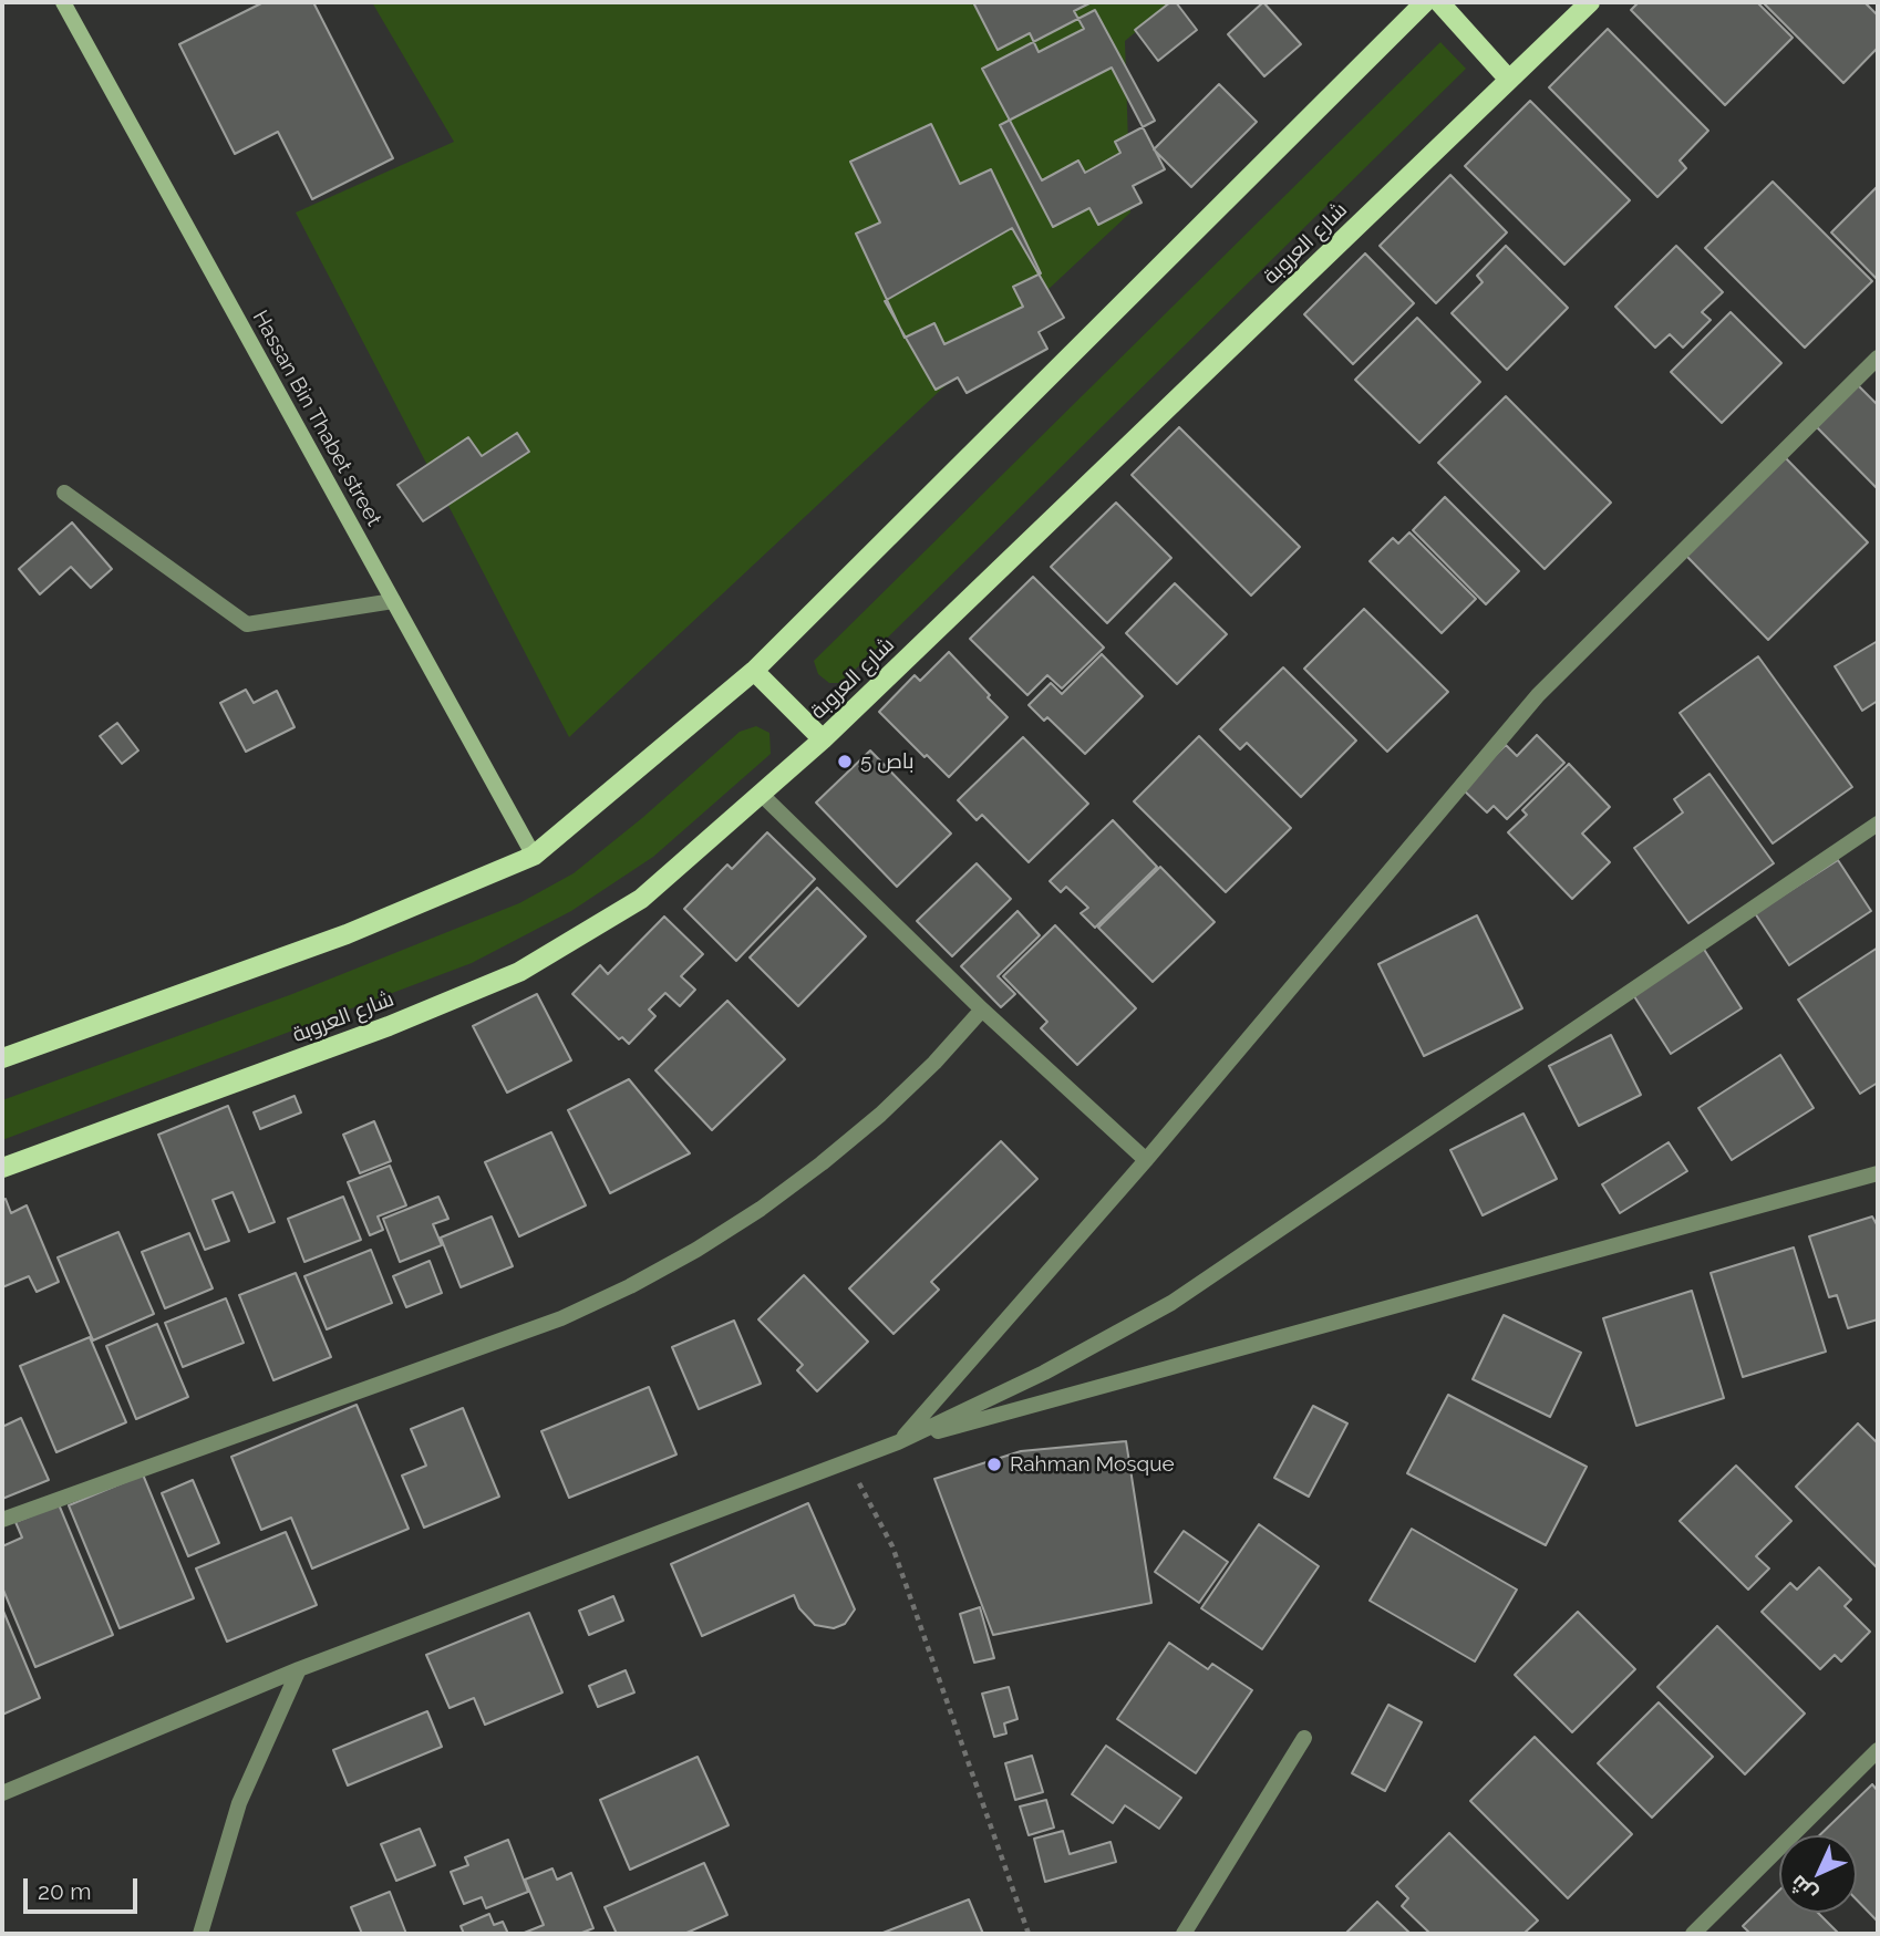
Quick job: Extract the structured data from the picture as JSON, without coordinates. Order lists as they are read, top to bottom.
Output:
{
  "streets": {
    "main road": ["شارع العروبة"],
    "street": ["Hassan Bin Thabet street"]
  },
  "places": ["باص 5", "Rahman Mosque"],
  "scale_bar": "20 m",
  "north": "bottom left"
}
